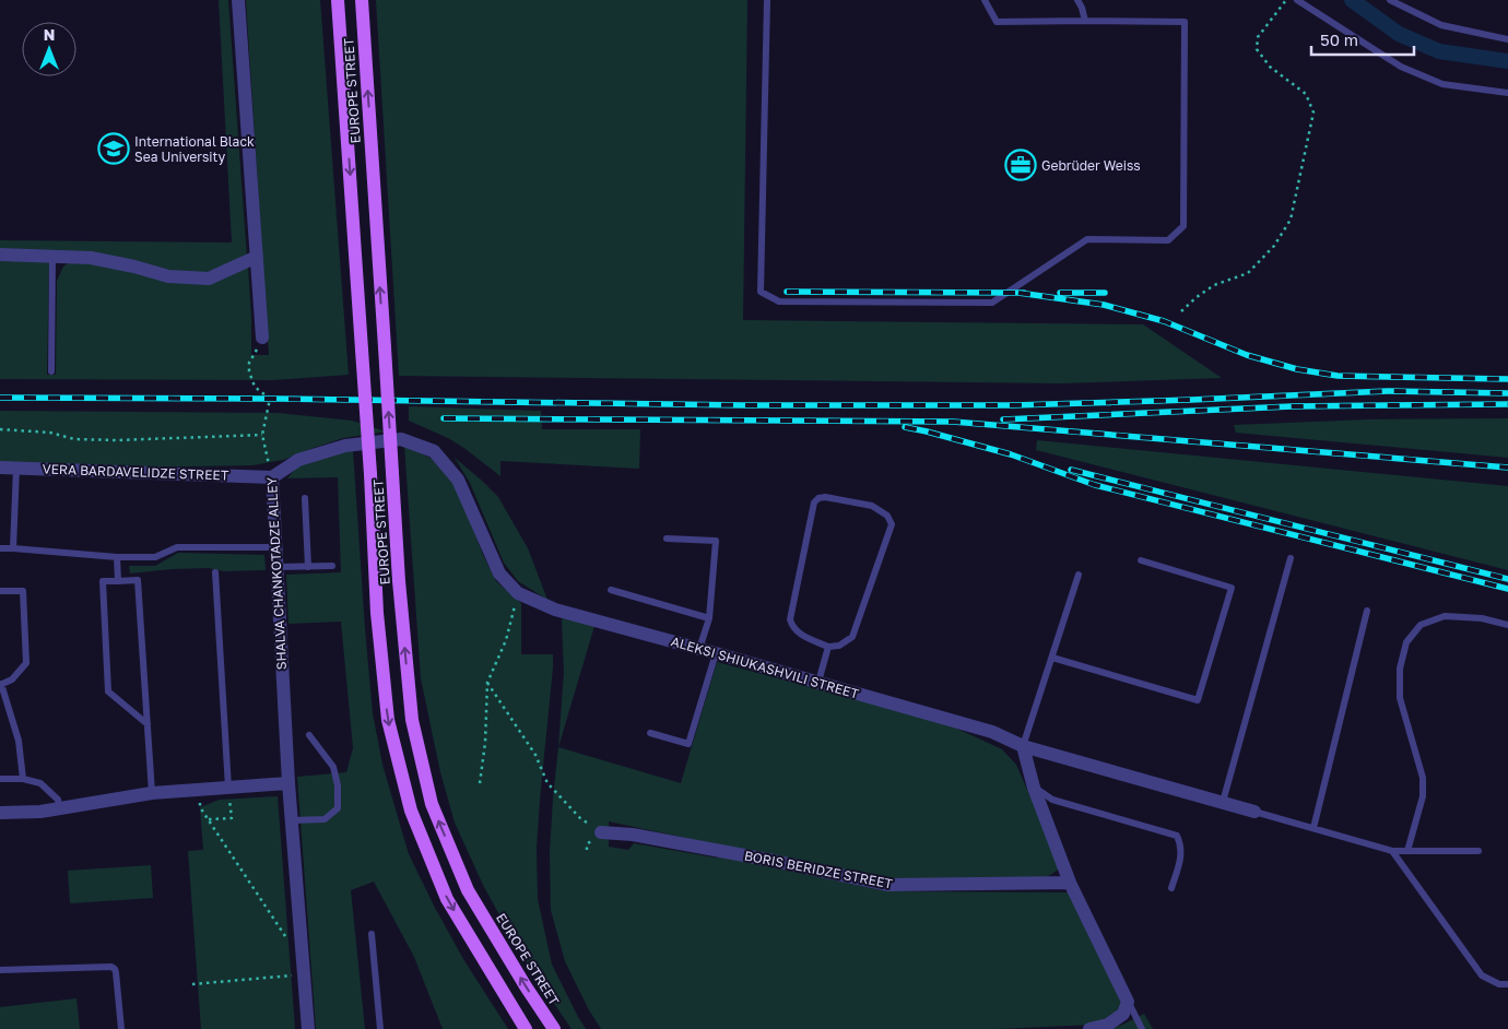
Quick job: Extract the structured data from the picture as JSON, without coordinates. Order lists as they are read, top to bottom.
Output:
{
  "streets": {
    "main road": ["EUROPE STREET"],
    "street": [
      "VERA BARDAVELIDZE STREET",
      "SHALVA CHANKOTADZE ALLEY",
      "ALEKSI SHIUKASHVILI STREET",
      "BORIS BERIDZE STREET"
    ]
  },
  "crossings": [
    ["VERA BARDAVELIDZE STREET", "SHALVA CHANKOTADZE ALLEY"],
    ["VERA BARDAVELIDZE STREET", "ALEKSI SHIUKASHVILI STREET"],
    ["SHALVA CHANKOTADZE ALLEY", "ALEKSI SHIUKASHVILI STREET"]
  ],
  "places": {
    "school or university": ["International Black Sea University"],
    "office": ["Gebrüder Weiss"]
  },
  "scale_bar": "50 m",
  "north": "top"
}
